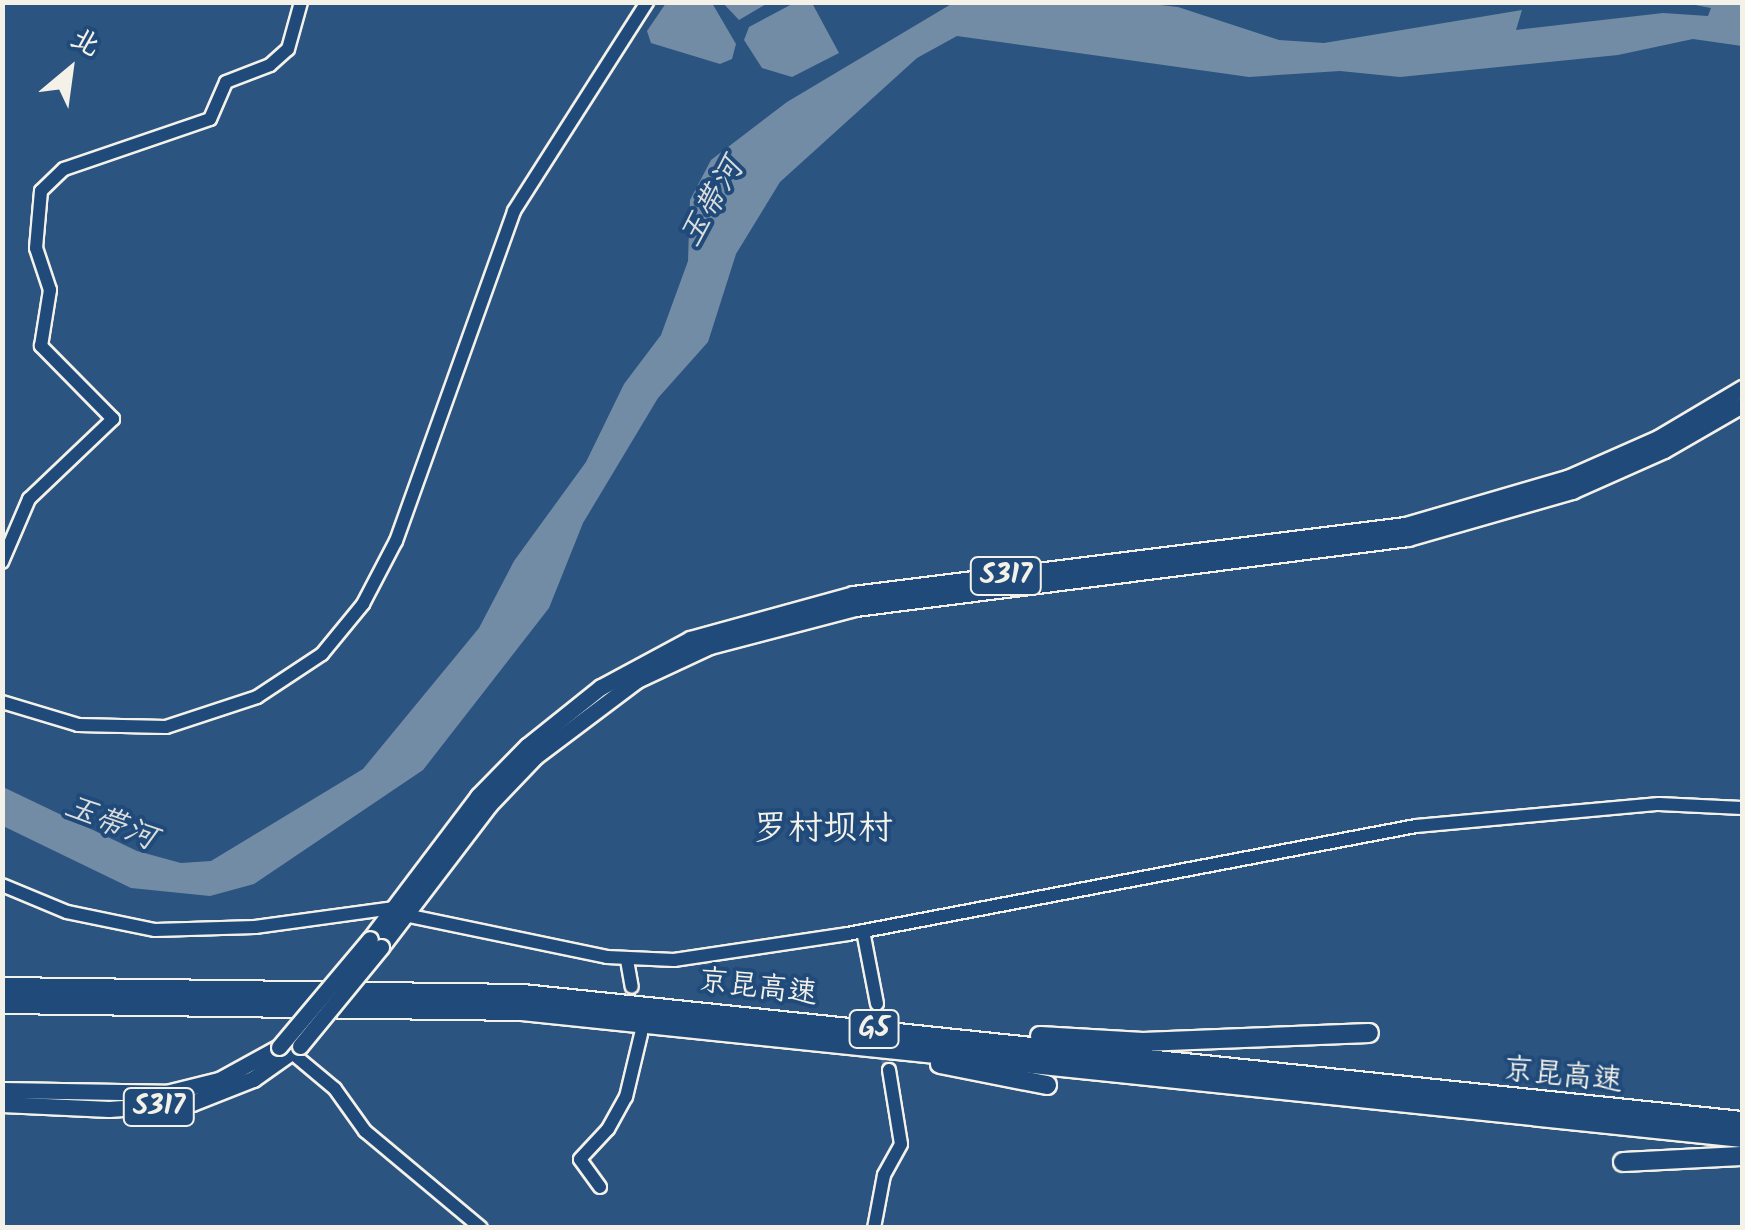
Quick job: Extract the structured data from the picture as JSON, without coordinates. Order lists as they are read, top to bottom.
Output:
{
  "streets": {
    "highway": ["京昆高速", "G5"],
    "main road": ["S317"]
  },
  "districts": ["罗村坝村"],
  "water": ["玉带河"],
  "north": "top right"
}
